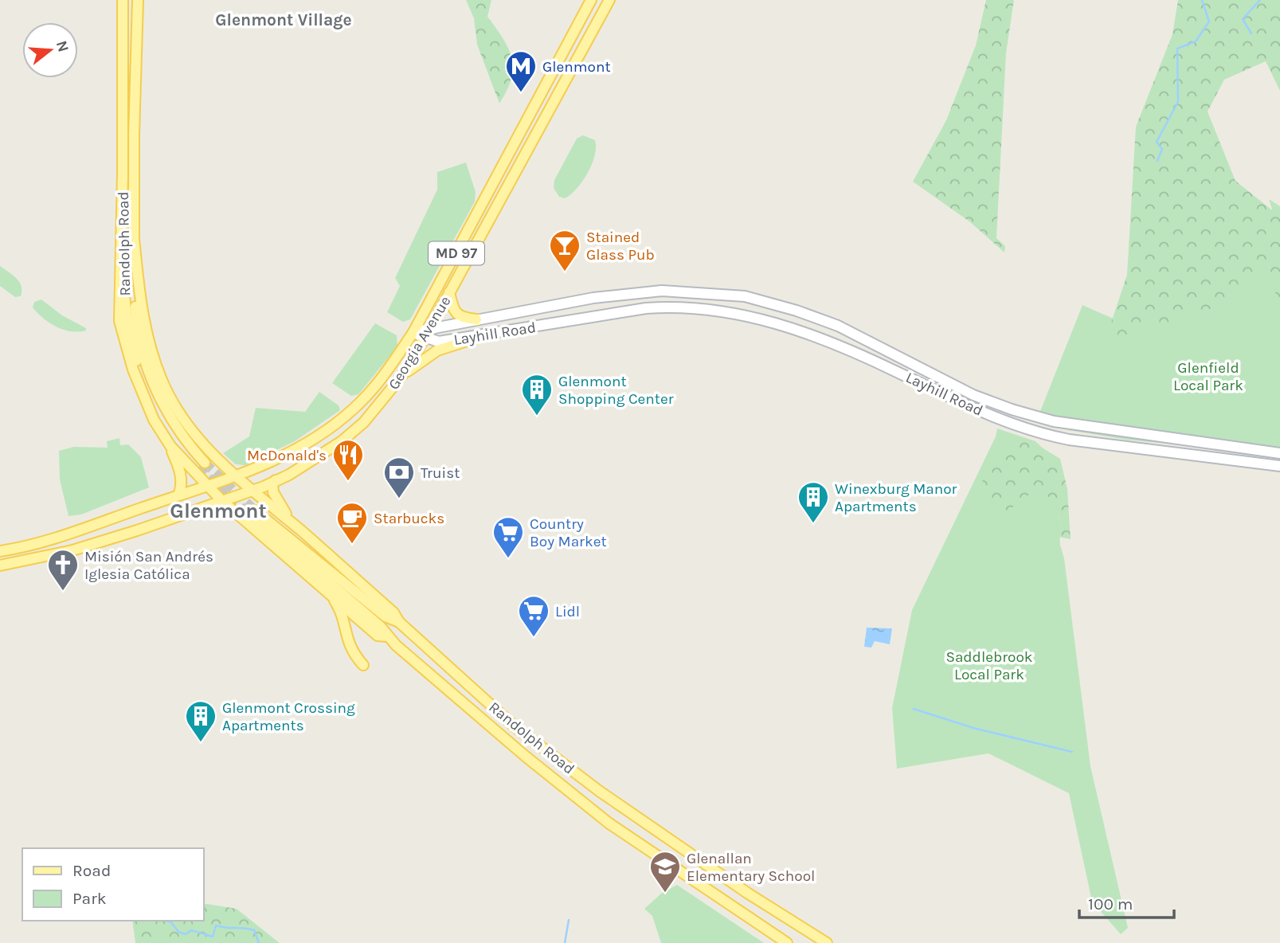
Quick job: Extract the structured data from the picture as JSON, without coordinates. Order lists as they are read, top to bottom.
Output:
{
  "streets": {
    "main road": [
      "Randolph Road",
      "MD 97",
      "Layhill Road",
      "Georgia Avenue"
    ]
  },
  "crossings": [
    ["Layhill Road", "Georgia Avenue"]
  ],
  "districts": ["Glenmont Village", "Glenmont"],
  "parks": ["Glenfield Local Park", "Saddlebrook Local Park"],
  "places": {
    "metro station": ["Glenmont"],
    "bar": ["Stained Glass Pub"],
    "building": ["Glenmont Shopping Center", "Winexburg Manor Apartments", "Glenmont Crossing Apartments"],
    "restaurant": ["McDonald's"],
    "bank": ["Truist"],
    "cafe": ["Starbucks"],
    "supermarket": ["Country Boy Market", "Lidl"],
    "church": ["Misión San Andrés Iglesia Católica"],
    "school or university": ["Glenallan Elementary School"]
  },
  "legend": ["Road", "Park"],
  "scale_bar": "100 m",
  "north": "right"
}
